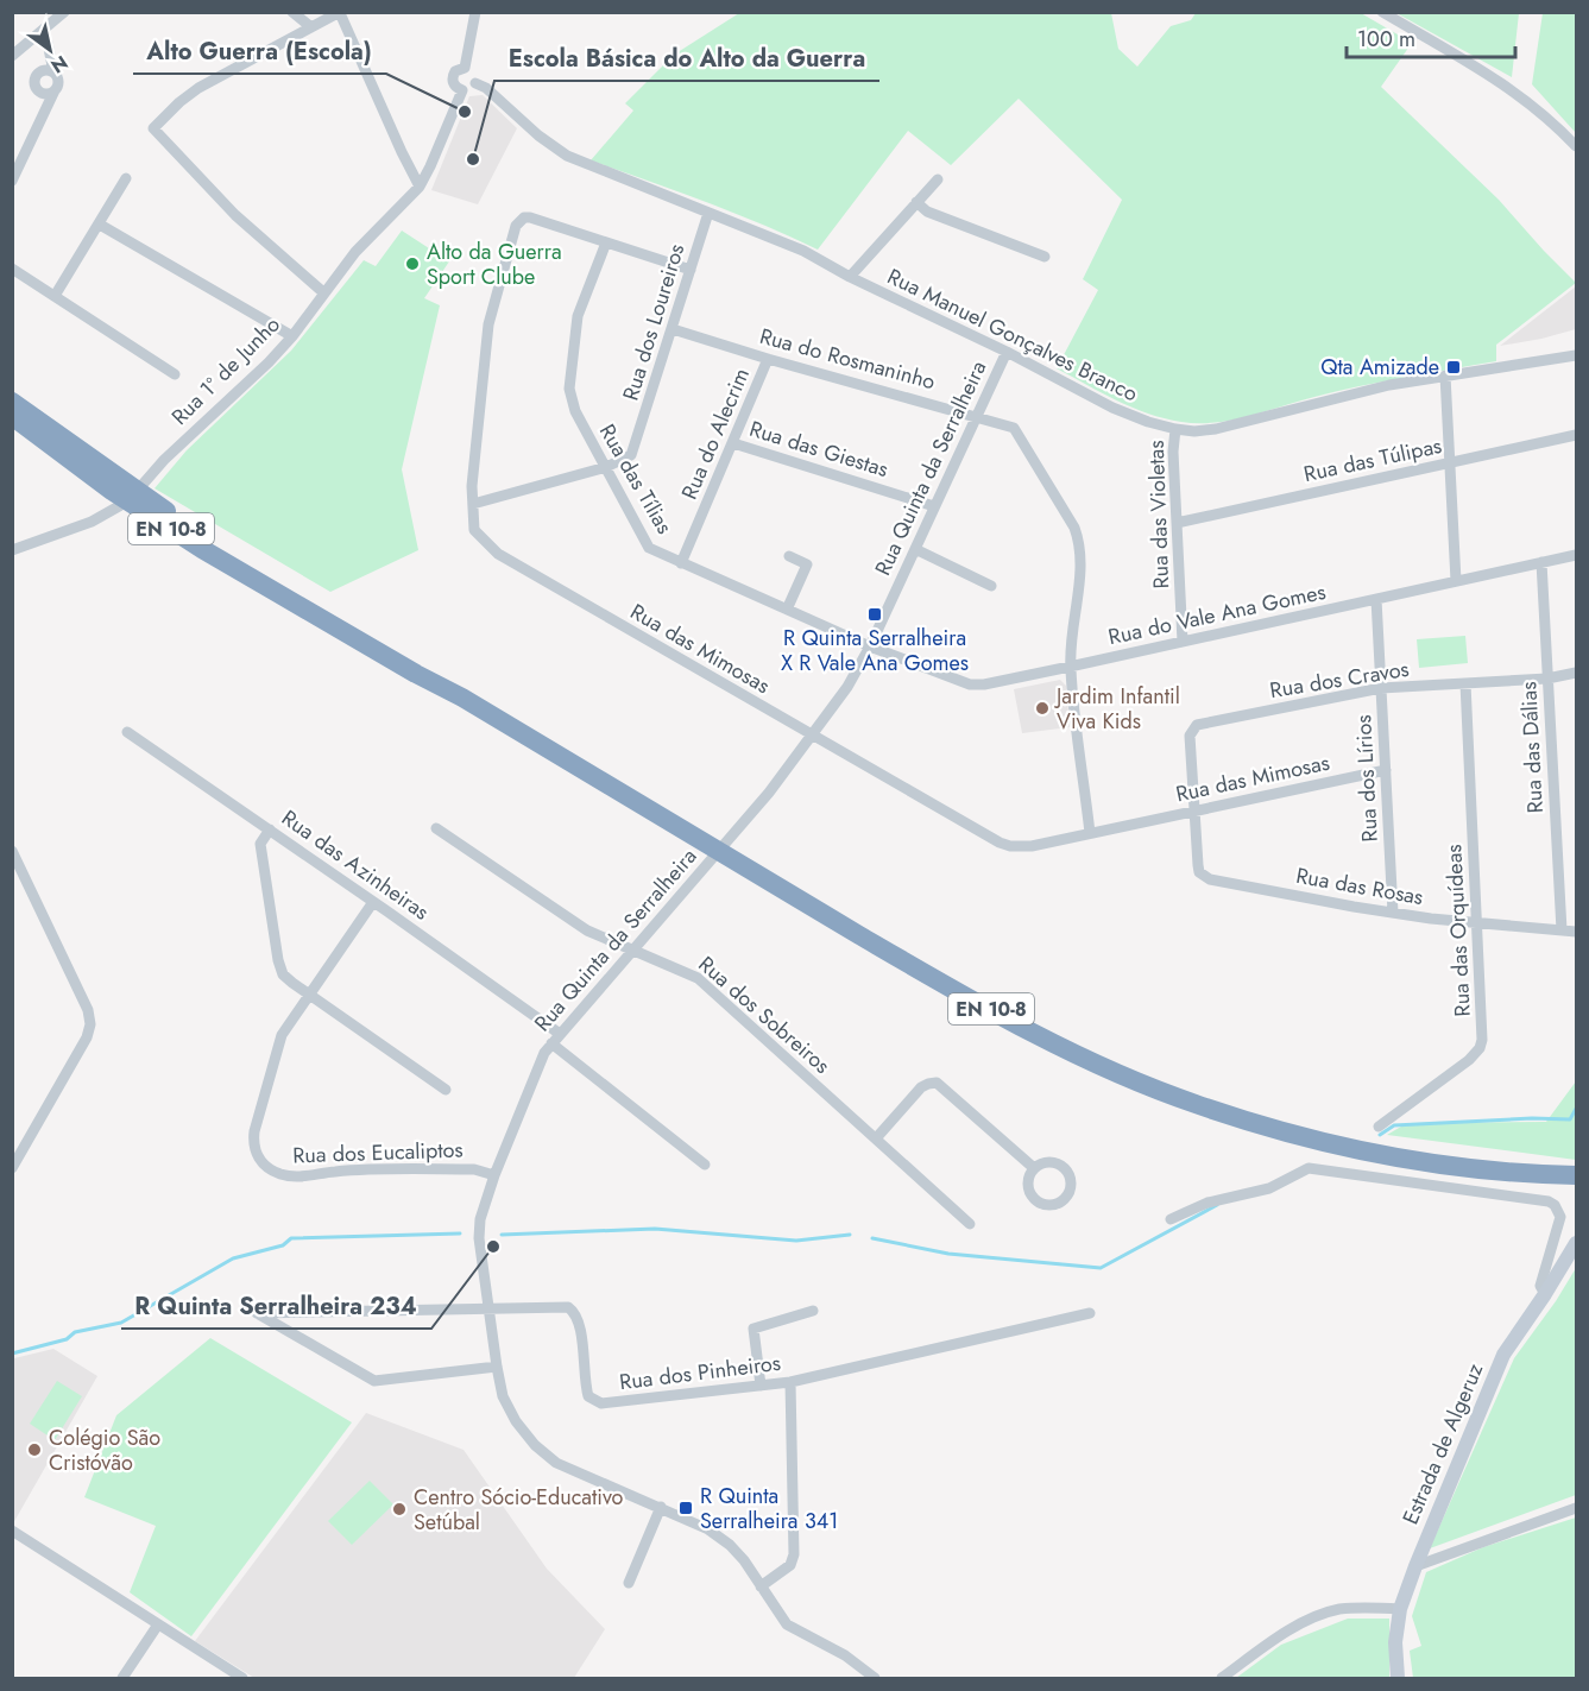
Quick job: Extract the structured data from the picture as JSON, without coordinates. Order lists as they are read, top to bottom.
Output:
{
  "streets": {
    "highway": ["EN 10-8"],
    "main road": ["Estrada de Algeruz"],
    "street": [
      "Rua dos Loureiros",
      "Rua Manuel Gonçalves Branco",
      "Rua do Rosmaninho",
      "Rua 1º de Junho",
      "Rua do Alecrim",
      "Rua das Giestas",
      "Rua das Túlipas",
      "Rua Quinta da Serralheira",
      "Rua das Tílias",
      "Rua das Violetas",
      "Rua do Vale Ana Gomes",
      "Rua das Mimosas",
      "Rua dos Cravos",
      "Rua das Dálias",
      "Rua dos Lírios",
      "Rua das Azinheiras",
      "Rua das Rosas",
      "Rua das Orquídeas",
      "Rua dos Sobreiros",
      "Rua dos Eucaliptos",
      "Rua dos Pinheiros"
    ]
  },
  "crossings": [
    ["Rua dos Loureiros", "Rua Manuel Gonçalves Branco"],
    ["Rua dos Loureiros", "Rua do Rosmaninho"],
    ["Rua dos Loureiros", "Rua das Tílias"],
    ["Rua dos Loureiros", "Rua das Mimosas"],
    ["Rua Manuel Gonçalves Branco", "Rua 1º de Junho"],
    ["Rua Manuel Gonçalves Branco", "Rua Quinta da Serralheira"],
    ["Rua Manuel Gonçalves Branco", "Rua das Violetas"],
    ["Rua do Rosmaninho", "Rua do Alecrim"],
    ["Rua do Rosmaninho", "Rua Quinta da Serralheira"],
    ["Rua do Rosmaninho", "Rua do Vale Ana Gomes"],
    ["Rua do Rosmaninho", "Rua das Mimosas"],
    ["Rua do Alecrim", "Rua das Giestas"],
    ["Rua do Alecrim", "Rua das Tílias"],
    ["Rua das Giestas", "Rua Quinta da Serralheira"],
    ["Rua das Túlipas", "Rua das Violetas"],
    ["Rua Quinta da Serralheira", "Rua das Tílias"],
    ["Rua Quinta da Serralheira", "Rua do Vale Ana Gomes"],
    ["Rua Quinta da Serralheira", "Rua das Mimosas"],
    ["Rua Quinta da Serralheira", "Rua das Azinheiras"],
    ["Rua Quinta da Serralheira", "Rua dos Sobreiros"],
    ["Rua Quinta da Serralheira", "Rua dos Eucaliptos"],
    ["Rua Quinta da Serralheira", "Rua dos Pinheiros"],
    ["Rua das Tílias", "Rua do Vale Ana Gomes"],
    ["Rua das Tílias", "Rua das Mimosas"],
    ["Rua das Violetas", "Rua do Vale Ana Gomes"],
    ["Rua do Vale Ana Gomes", "Rua das Dálias"],
    ["Rua do Vale Ana Gomes", "Rua dos Lírios"],
    ["Rua das Mimosas", "Rua dos Cravos"],
    ["Rua das Mimosas", "Rua dos Lírios"],
    ["Rua das Mimosas", "Rua das Rosas"],
    ["Rua dos Cravos", "Rua das Dálias"],
    ["Rua dos Cravos", "Rua dos Lírios"],
    ["Rua dos Cravos", "Rua das Rosas"],
    ["Rua dos Cravos", "Rua das Orquídeas"],
    ["Rua das Dálias", "Rua das Rosas"],
    ["Rua dos Lírios", "Rua das Rosas"],
    ["Rua das Azinheiras", "Rua dos Eucaliptos"],
    ["Rua das Rosas", "Rua das Orquídeas"]
  ],
  "places": {
    "other": [
      "Alto Guerra (Escola)",
      "Escola Básica do Alto da Guerra",
      "Alto da Guerra Sport Clube",
      "Jardim Infantil Viva Kids",
      "R Quinta Serralheira 234",
      "Colégio São Cristóvão",
      "Centro Sócio-Educativo Setúbal"
    ],
    "transit": ["Qta Amizade", "R Quinta Serralheira X R Vale Ana Gomes", "R Quinta Serralheira 341"]
  },
  "scale_bar": "100 m",
  "north": "bottom right"
}
